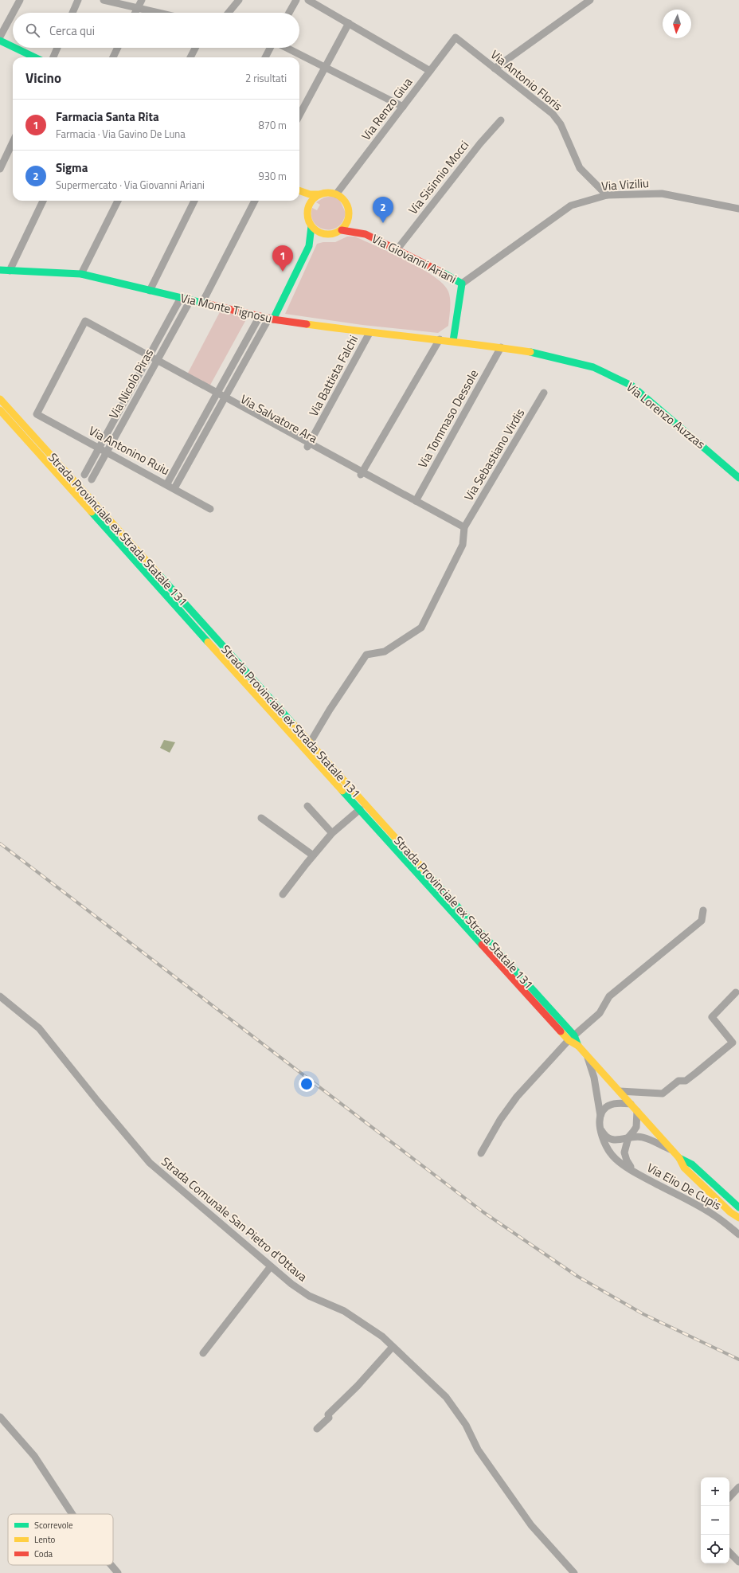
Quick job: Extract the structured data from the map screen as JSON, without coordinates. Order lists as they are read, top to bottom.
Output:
{
  "streets": {
    "main road": [
      "Via Giovanni Ariani",
      "Via Monte Tignosu",
      "Via Lorenzo Auzzas",
      "Strada Provinciale ex Strada Statale 131"
    ],
    "street": [
      "Via Antonio Floris",
      "Via Renzo Giua",
      "Via Sisinnio Mocci",
      "Via Viziliu",
      "Via Battista Falchi",
      "Via Nicolò Piras",
      "Via Salvatore Ara",
      "Via Tommaso Dessole",
      "Via Antonino Ruiu",
      "Via Sebastiano Virdis",
      "Via Elio De Cupis",
      "Strada Comunale San Pietro d'Ottava"
    ]
  },
  "crossings": [
    ["Via Antonio Floris", "Via Renzo Giua"],
    ["Via Antonio Floris", "Via Viziliu"],
    ["Via Renzo Giua", "Via Giovanni Ariani"],
    ["Via Sisinnio Mocci", "Via Giovanni Ariani"],
    ["Via Viziliu", "Via Giovanni Ariani"],
    ["Via Giovanni Ariani", "Via Monte Tignosu"],
    ["Via Giovanni Ariani", "Via Lorenzo Auzzas"],
    ["Via Monte Tignosu", "Via Battista Falchi"],
    ["Via Monte Tignosu", "Via Nicolò Piras"],
    ["Via Monte Tignosu", "Via Lorenzo Auzzas"],
    ["Via Battista Falchi", "Via Salvatore Ara"],
    ["Via Nicolò Piras", "Via Salvatore Ara"],
    ["Via Nicolò Piras", "Via Antonino Ruiu"],
    ["Via Lorenzo Auzzas", "Via Tommaso Dessole"],
    ["Via Salvatore Ara", "Via Tommaso Dessole"],
    ["Via Salvatore Ara", "Via Antonino Ruiu"],
    ["Via Salvatore Ara", "Via Sebastiano Virdis"],
    ["Strada Provinciale ex Strada Statale 131", "Via Elio De Cupis"]
  ],
  "legend": ["Scorrevole", "Lento", "Coda"],
  "north": "bottom",
  "page": {
    "search": "Cerca qui",
    "heading": ["Vicino", "2 risultati"],
    "list": [
      {
        "mark": "1",
        "name": "Farmacia Santa Rita",
        "note": "Farmacia · Via Gavino De Luna",
        "value": "870 m"
      },
      {
        "mark": "2",
        "name": "Sigma",
        "note": "Supermercato · Via Giovanni Ariani",
        "value": "930 m"
      }
    ],
    "pins": ["2", "1"],
    "map_buttons": ["+", "−"]
  }
}
